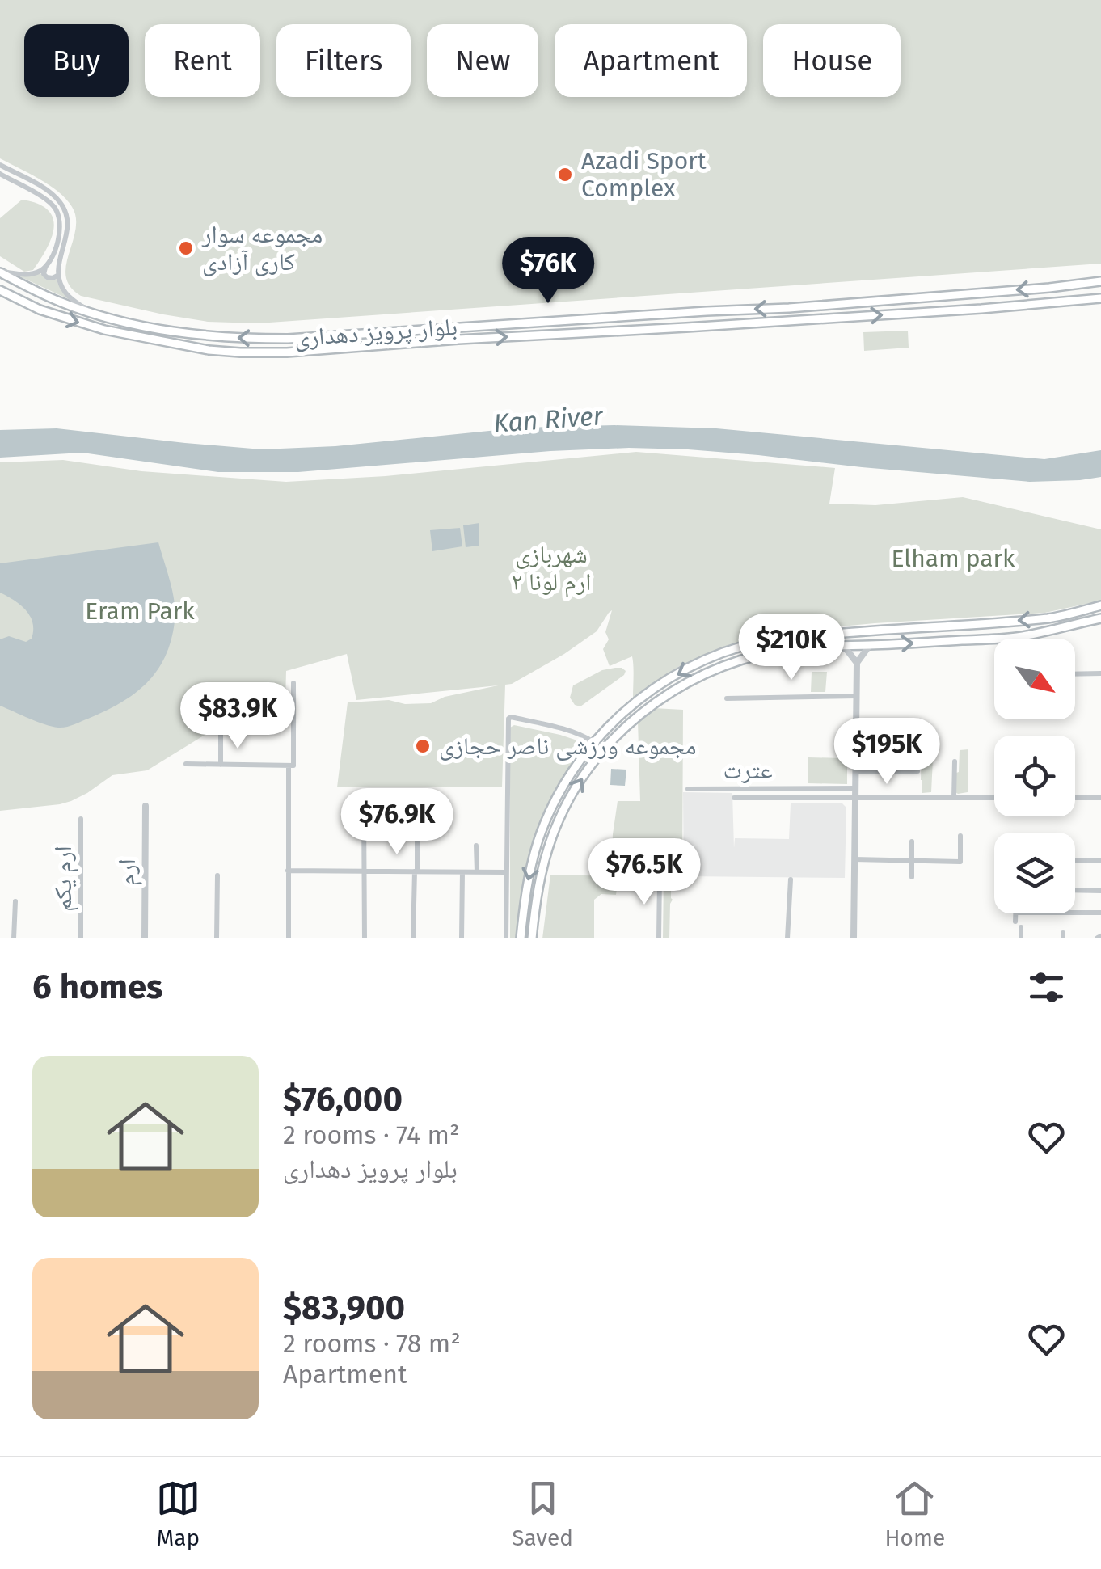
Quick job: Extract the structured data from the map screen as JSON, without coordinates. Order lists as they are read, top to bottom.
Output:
{
  "streets": {
    "main road": ["بلوار پرویز دهداری"],
    "street": ["عترت", "ارم", "ارم یکم"]
  },
  "water": ["Kan River"],
  "parks": ["شهربازی ارم لونا ۲", "Elham park", "Eram Park"],
  "places": ["Azadi Sport Complex", "مجموعه سوار کاری آزادی", "مجموعه ورزشی ناصر حجازی"],
  "north": "bottom right",
  "page": {
    "chip": [
      "Buy",
      "Rent",
      "Filters",
      "New",
      "Apartment",
      "House"
    ],
    "price": [
      "$76K",
      "$210K",
      "$83.9K",
      "$195K",
      "$76.9K",
      "$76.5K"
    ],
    "heading": "6 homes",
    "list": [
      {
        "name": "$76,000",
        "note": "2 rooms · 74 m² · بلوار پرویز دهداری"
      },
      {
        "name": "$83,900",
        "note": "2 rooms · 78 m² · Apartment"
      }
    ],
    "tabs": ["Map", "Saved", "Home"]
  }
}
